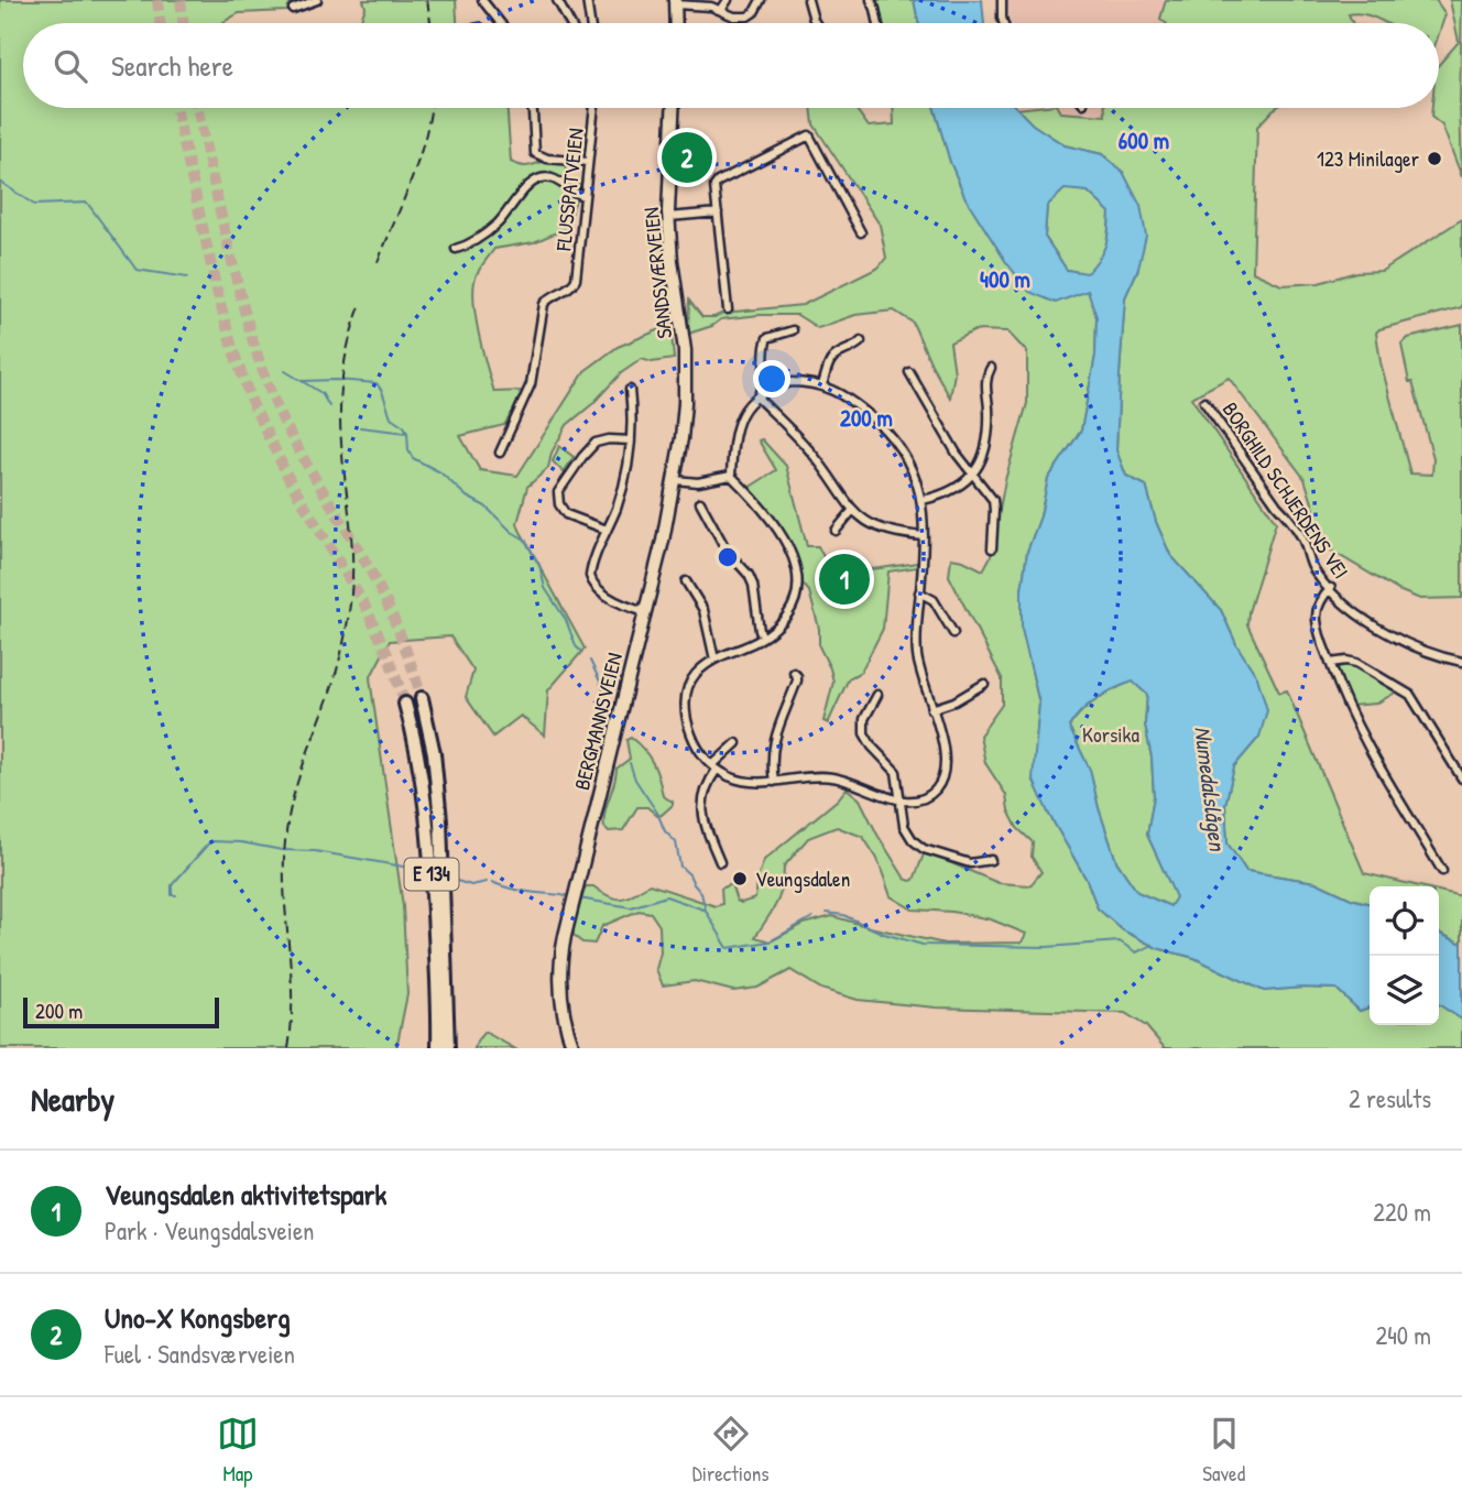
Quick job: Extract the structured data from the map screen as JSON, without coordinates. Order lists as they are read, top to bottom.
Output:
{
  "streets": {
    "highway": ["E 134"],
    "main road": ["SANDSVÆRVEIEN", "BERGMANNSVEIEN"],
    "street": ["FLUSSPATVEIEN", "BORGHILD SCHJERDENS VEI"]
  },
  "crossings": [
    ["SANDSVÆRVEIEN", "BERGMANNSVEIEN"]
  ],
  "water": ["Numedalslågen"],
  "parks": ["Korsika"],
  "places": ["123 Minilager", "Veungsdalen"],
  "scale_bar": "200 m",
  "page": {
    "search": "Search here",
    "pins": ["2", "1"],
    "scale": "200 m",
    "heading": ["Nearby", "2 results"],
    "list": [
      {
        "mark": "1",
        "name": "Veungsdalen aktivitetspark",
        "note": "Park · Veungsdalsveien",
        "value": "220 m"
      },
      {
        "mark": "2",
        "name": "Uno-X Kongsberg",
        "note": "Fuel · Sandsværveien",
        "value": "240 m"
      }
    ],
    "nav": ["Map", "Directions", "Saved"]
  },
  "rings": ["600 m", "400 m", "200 m"]
}
